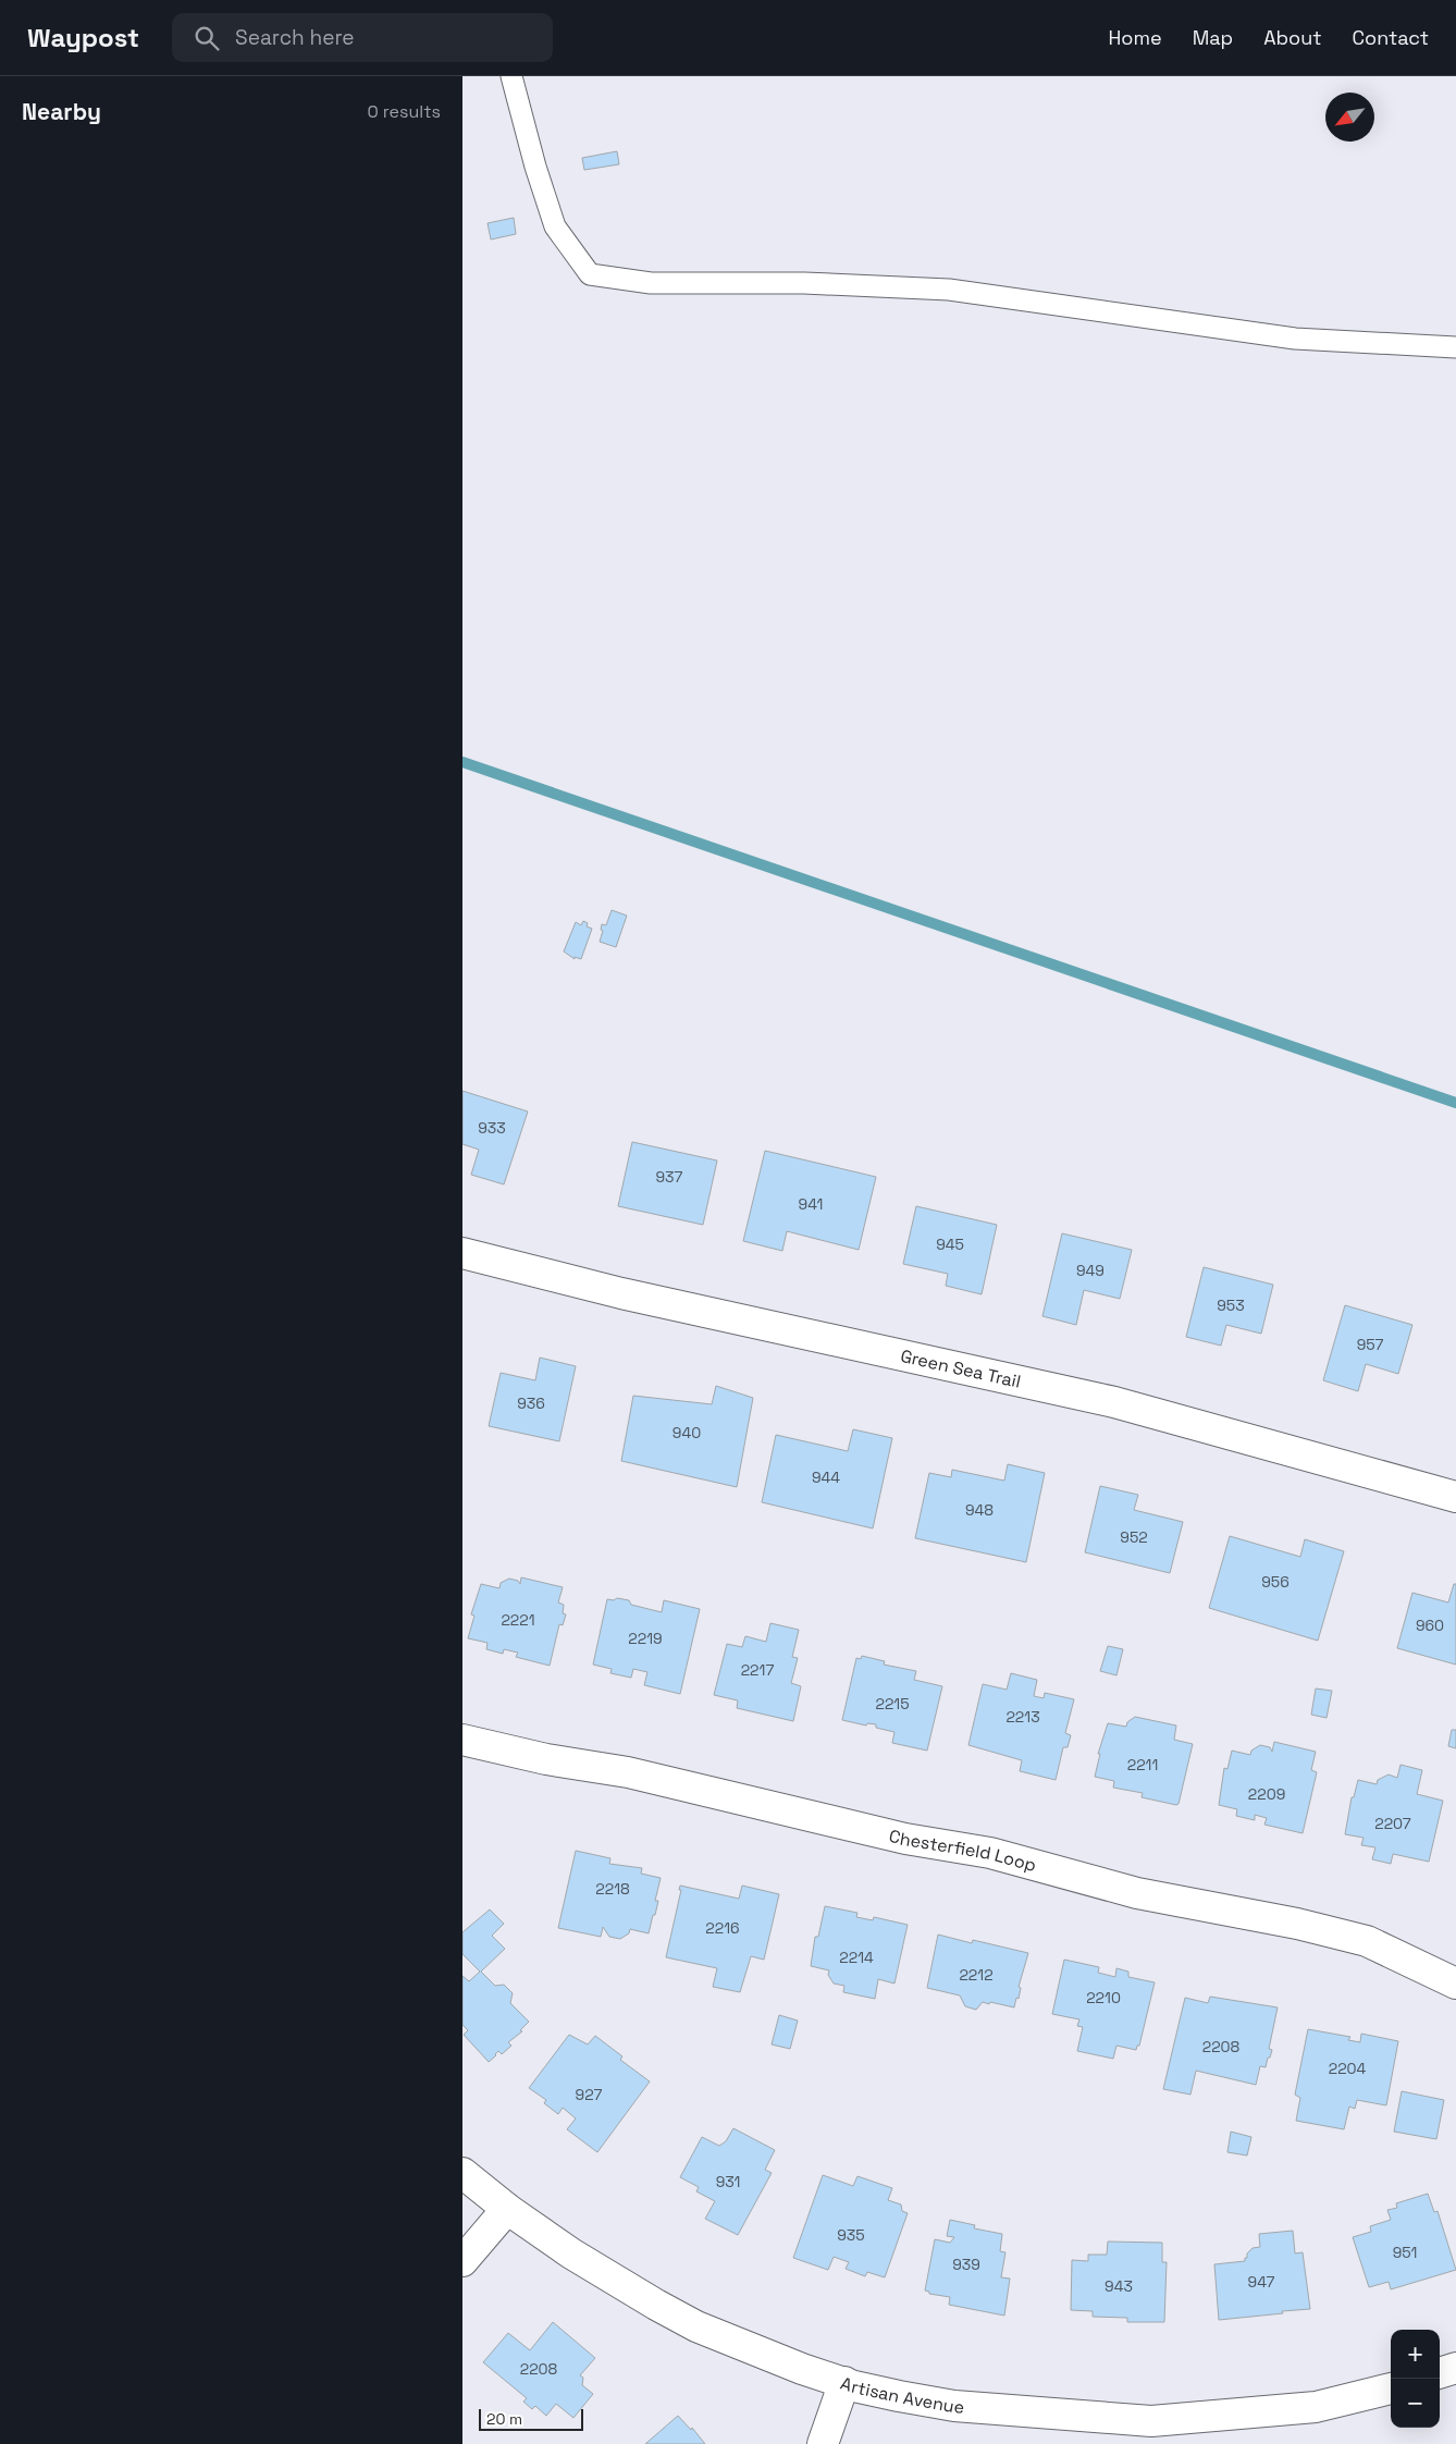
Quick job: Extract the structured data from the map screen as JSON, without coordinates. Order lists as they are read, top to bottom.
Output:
{
  "streets": {
    "street": ["Green Sea Trail", "Chesterfield Loop", "Artisan Avenue"]
  },
  "house_numbers": [
    "933",
    "937",
    "941",
    "945",
    "949",
    "953",
    "957",
    "936",
    "940",
    "944",
    "948",
    "952",
    "956",
    "2221",
    "960",
    "2219",
    "2217",
    "2215",
    "2213",
    "2211",
    "2209",
    "2207",
    "2218",
    "2216",
    "2214",
    "2212",
    "2210",
    "2208",
    "2204",
    "927",
    "931",
    "935",
    "951",
    "939",
    "947",
    "943",
    "2208"
  ],
  "scale_bar": "20 m",
  "north": "bottom left",
  "page": {
    "header": "Waypost",
    "search": "Search here",
    "nav": [
      "Home",
      "Map",
      "About",
      "Contact"
    ],
    "heading": ["Nearby", "0 results"],
    "map_buttons": ["+", "−"],
    "scale": "20 m"
  }
}
